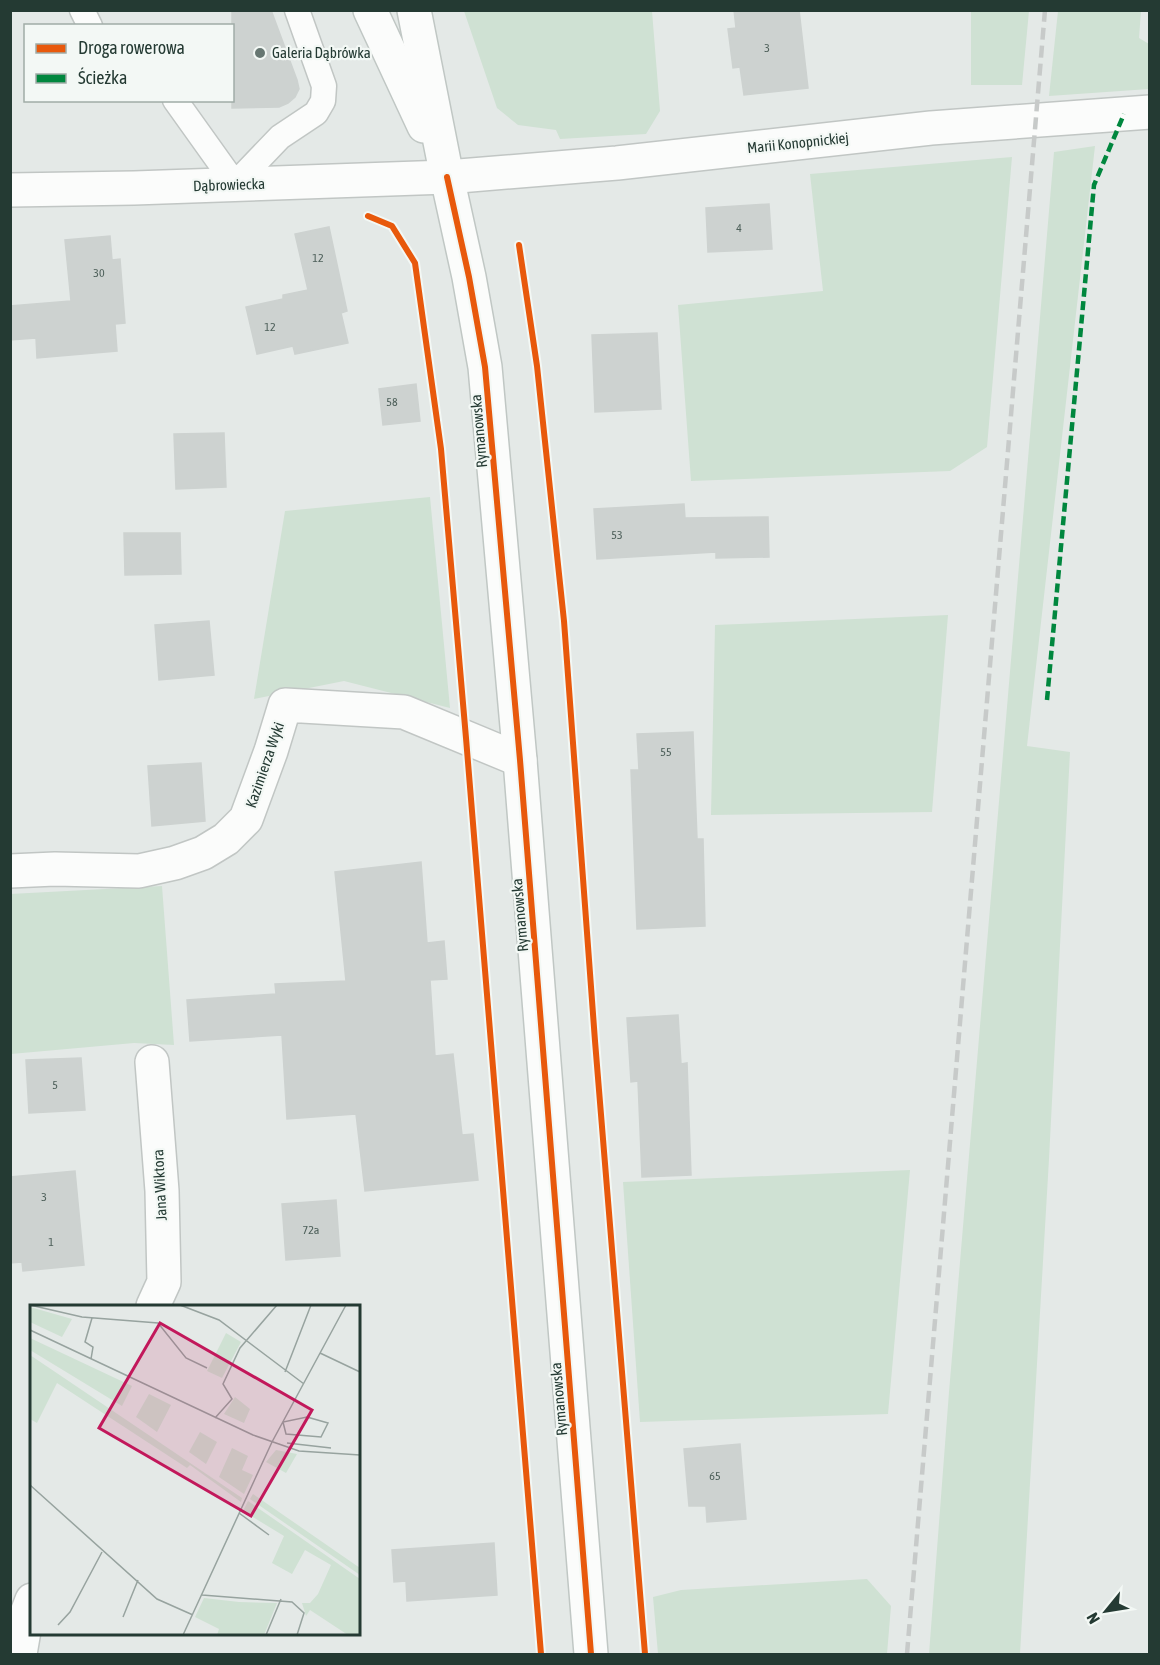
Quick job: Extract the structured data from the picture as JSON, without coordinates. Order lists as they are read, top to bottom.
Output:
{
  "streets": {
    "street": [
      "Marii Konopnickiej",
      "Dąbrowiecka",
      "Rymanowska",
      "Kazimierza Wyki",
      "Jana Wiktora"
    ]
  },
  "crossings": [
    ["Marii Konopnickiej", "Dąbrowiecka"],
    ["Marii Konopnickiej", "Rymanowska"],
    ["Dąbrowiecka", "Rymanowska"],
    ["Rymanowska", "Kazimierza Wyki"]
  ],
  "places": ["Galeria Dąbrówka"],
  "house_numbers": [
    "3",
    "4",
    "12",
    "30",
    "12",
    "58",
    "53",
    "55",
    "5",
    "3",
    "72a",
    "1",
    "65"
  ],
  "legend": ["Droga rowerowa", "Ścieżka"],
  "north": "bottom left"
}
